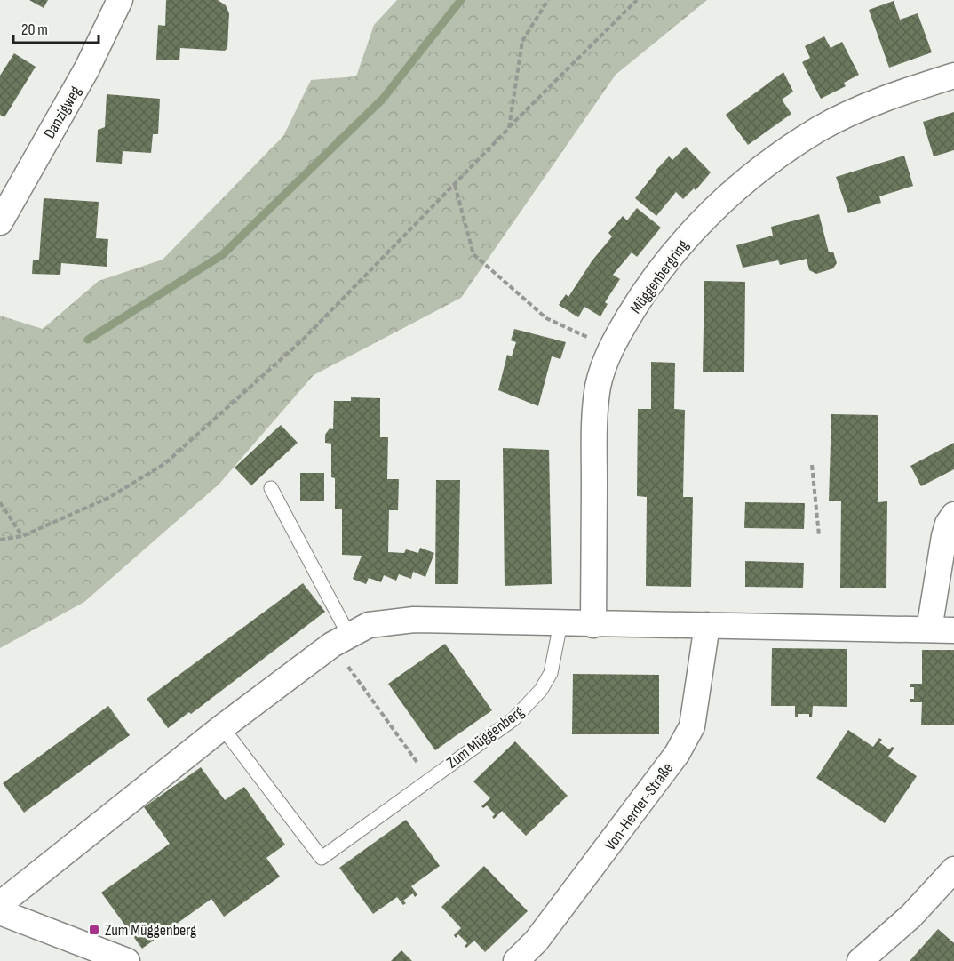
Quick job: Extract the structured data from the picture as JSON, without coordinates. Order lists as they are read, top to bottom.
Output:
{
  "streets": {
    "street": ["Danzigweg", "Müggenbergring", "Von-Herder-Straße"],
    "lane": ["Zum Müggenberg"]
  },
  "places": {
    "transit": ["Zum Müggenberg"]
  },
  "scale_bar": "20 m"
}
